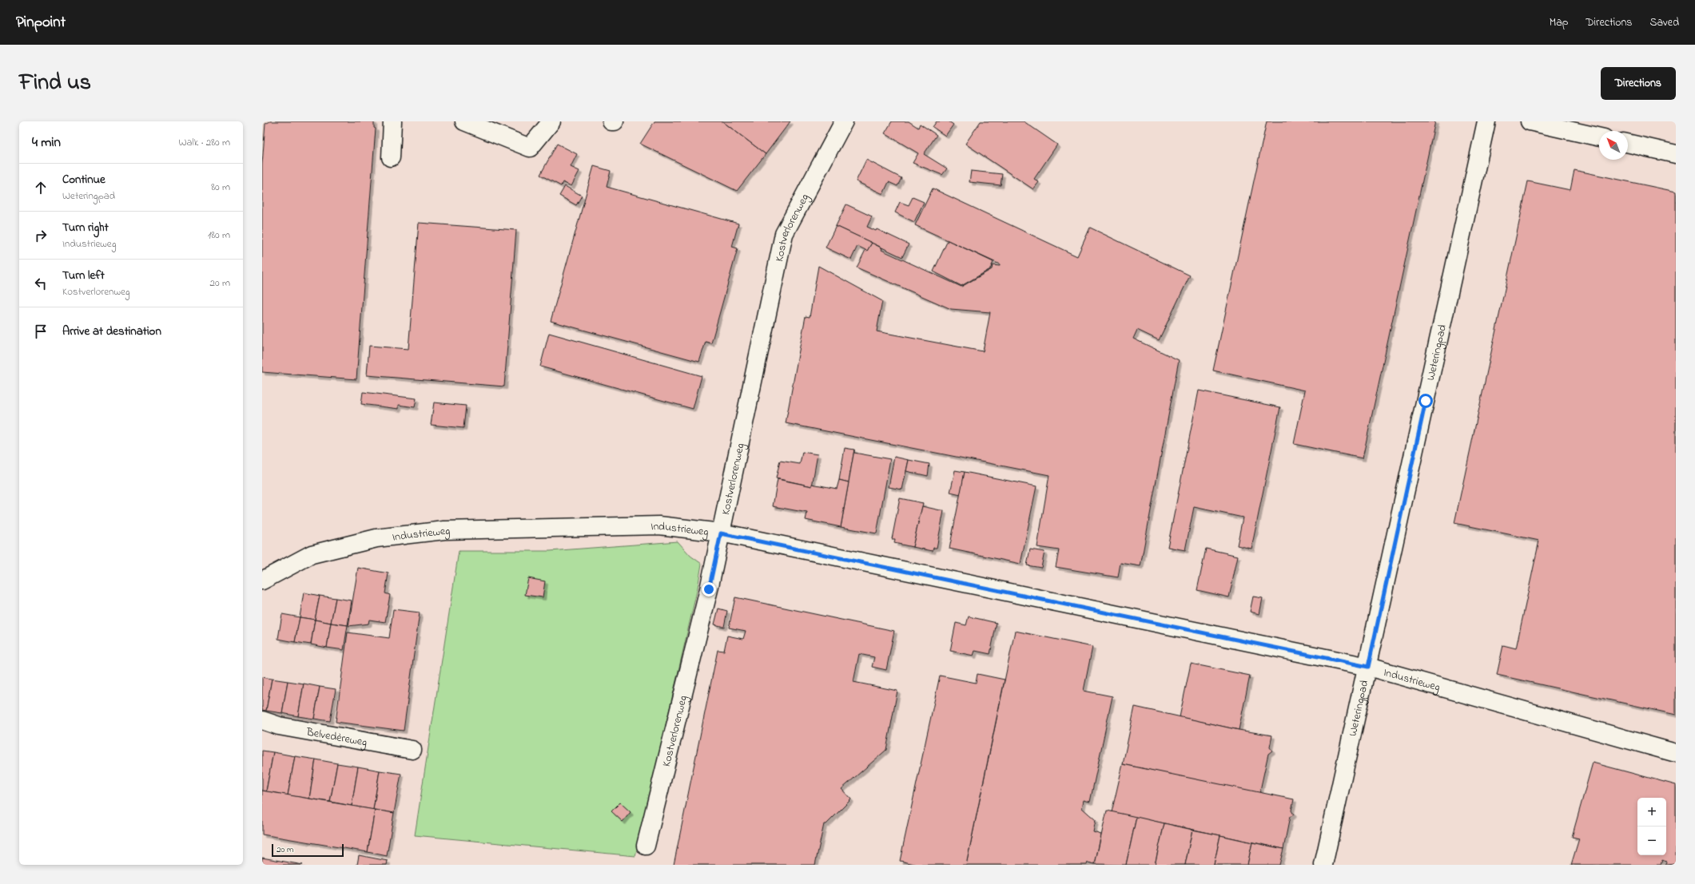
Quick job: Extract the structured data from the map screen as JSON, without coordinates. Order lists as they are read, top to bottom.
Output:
{
  "streets": {
    "street": [
      "Kostverlorenweg",
      "Weteringpad",
      "Industrieweg",
      "Belvedèreweg"
    ]
  },
  "crossings": [
    ["Kostverlorenweg", "Industrieweg"],
    ["Weteringpad", "Industrieweg"]
  ],
  "scale_bar": "20 m",
  "north": "top left",
  "page": {
    "header": "Pinpoint",
    "nav": ["Map", "Directions", "Saved"],
    "title": "Find us",
    "buttons": "Directions",
    "heading": ["4 min", "Walk · 280 m"],
    "list": [
      ["Continue", "Weteringpad", "80 m"],
      ["Turn right", "Industrieweg", "180 m"],
      ["Turn left", "Kostverlorenweg", "20 m"],
      "Arrive at destination"
    ],
    "map_buttons": ["+", "−"],
    "scale": "20 m"
  }
}
